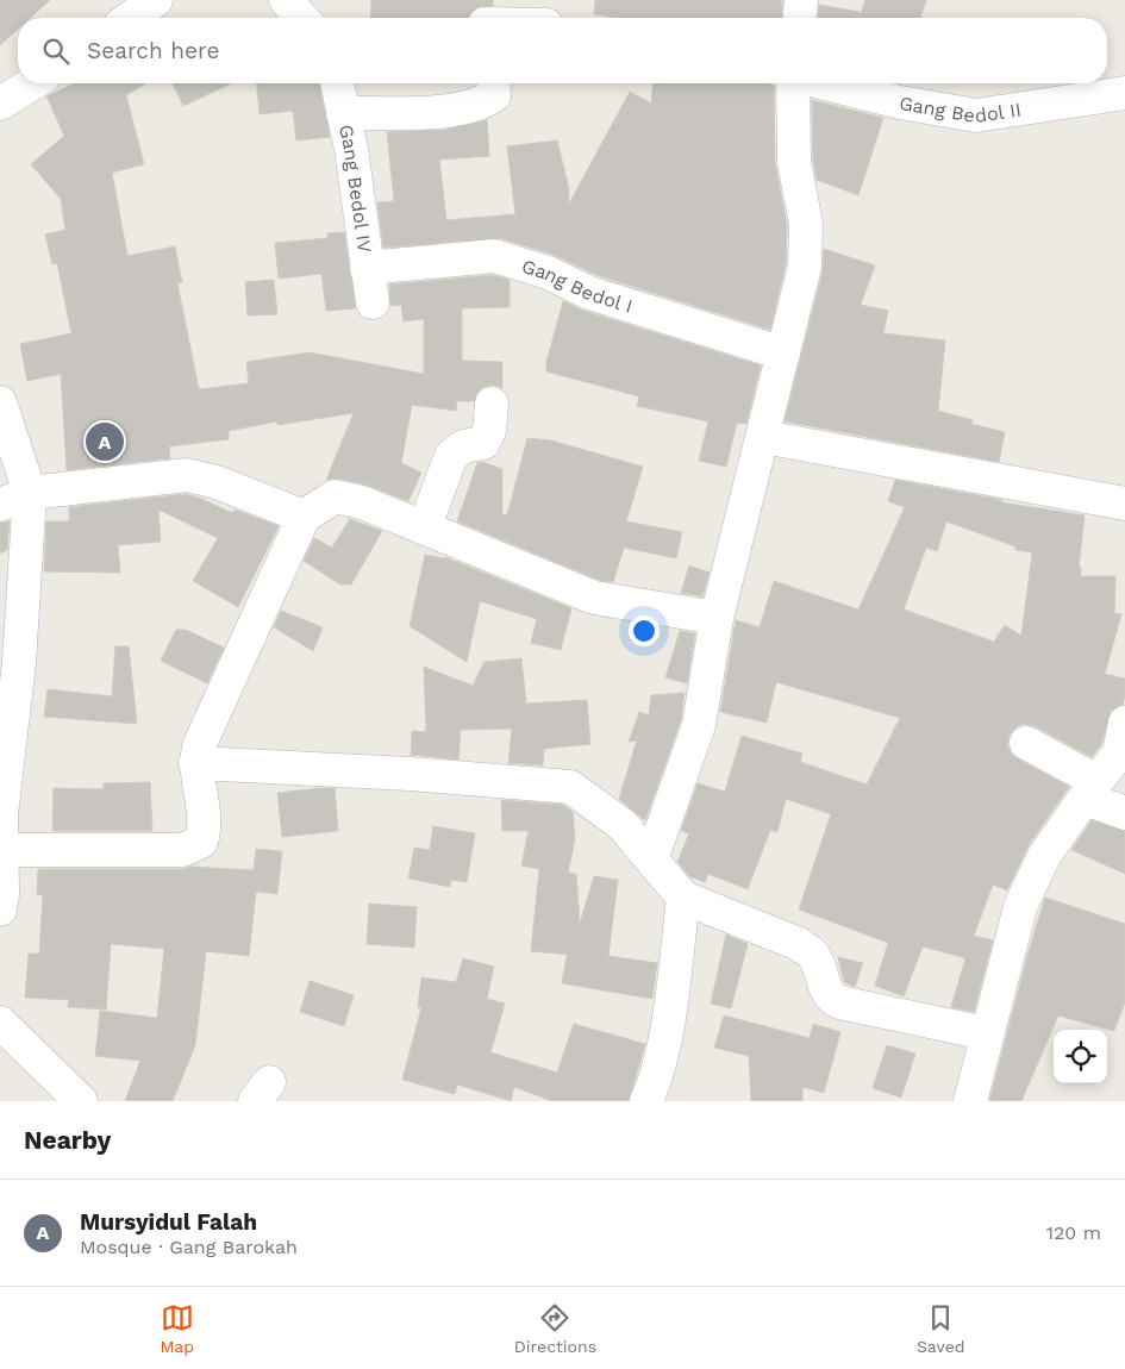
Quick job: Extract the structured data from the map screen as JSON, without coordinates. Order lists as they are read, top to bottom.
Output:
{
  "streets": {
    "street": ["Gang Bedol II", "Gang Bedol IV", "Gang Bedol I"]
  },
  "crossings": [
    ["Gang Bedol IV", "Gang Bedol I"]
  ],
  "page": {
    "search": "Search here",
    "pins": "A",
    "heading": "Nearby",
    "list": [
      {
        "mark": "A",
        "name": "Mursyidul Falah",
        "note": "Mosque · Gang Barokah",
        "value": "120 m"
      }
    ],
    "nav": ["Map", "Directions", "Saved"]
  }
}
